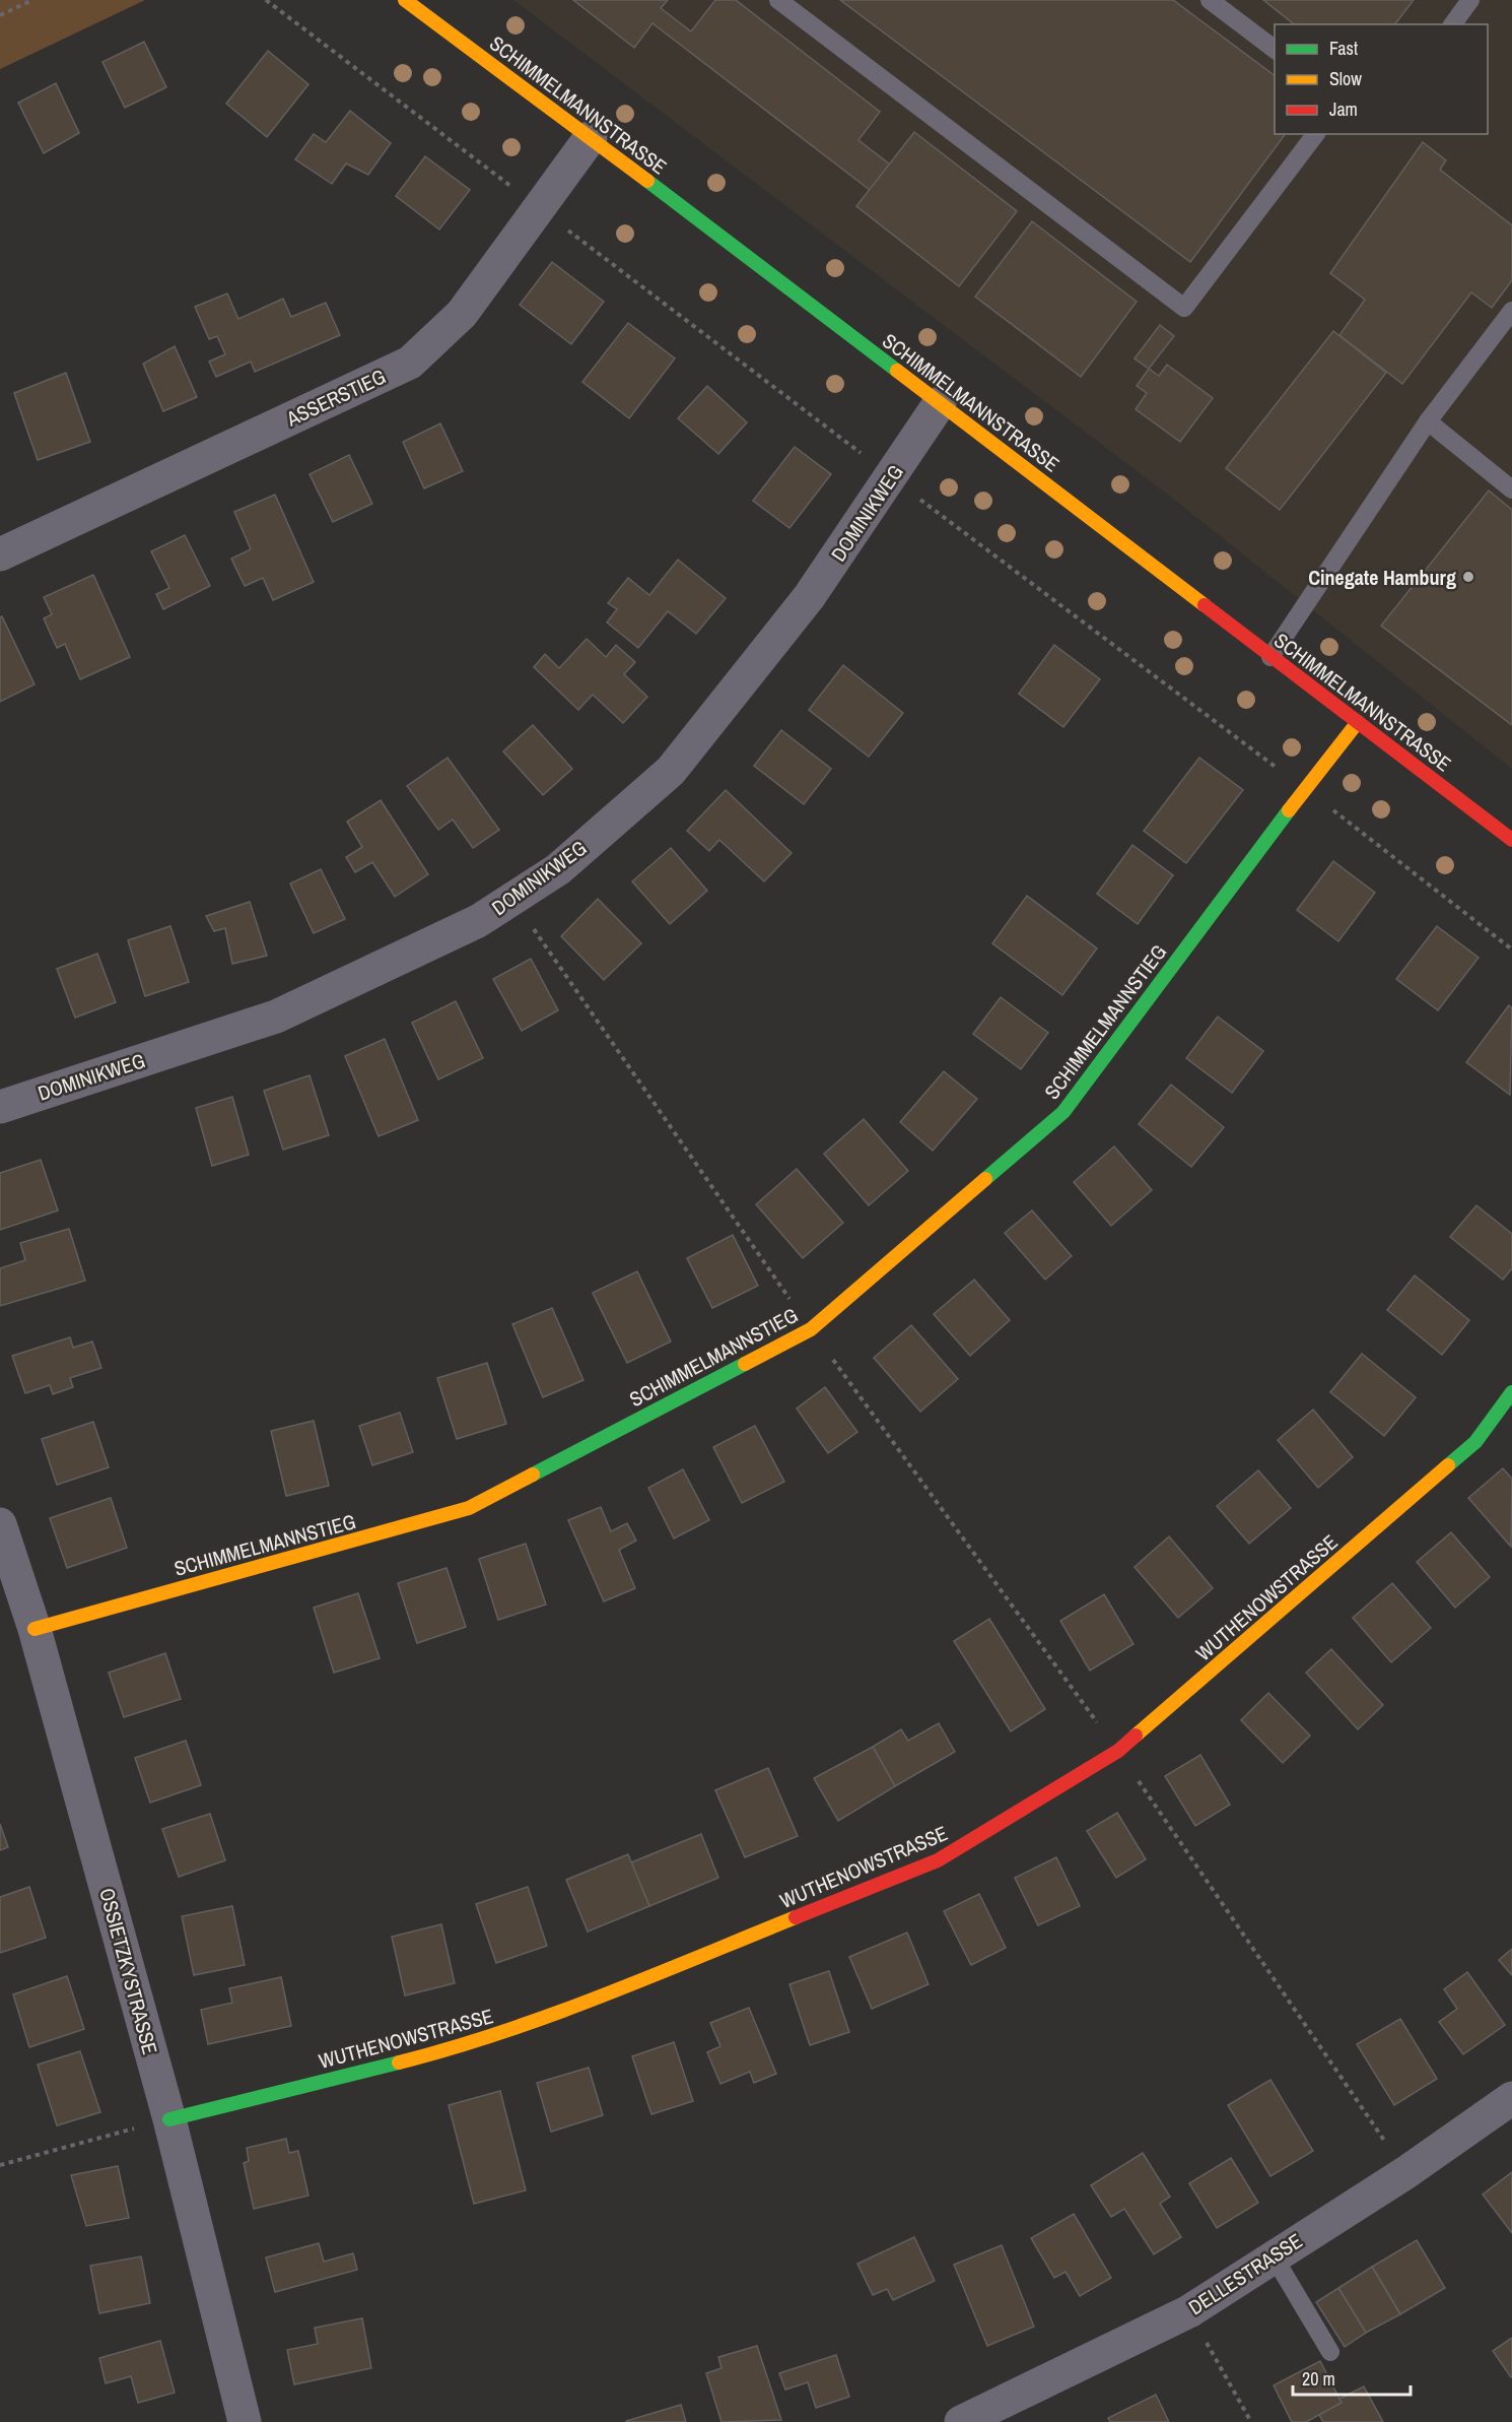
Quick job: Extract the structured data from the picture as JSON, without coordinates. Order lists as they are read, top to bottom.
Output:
{
  "streets": {
    "street": [
      "SCHIMMELMANNSTRASSE",
      "ASSERSTIEG",
      "DOMINIKWEG",
      "SCHIMMELMANNSTIEG",
      "WUTHENOWSTRASSE",
      "OSSIETZKYSTRASSE",
      "DELLESTRASSE"
    ]
  },
  "crossings": [
    ["SCHIMMELMANNSTRASSE", "ASSERSTIEG"],
    ["SCHIMMELMANNSTRASSE", "DOMINIKWEG"],
    ["SCHIMMELMANNSTRASSE", "SCHIMMELMANNSTIEG"],
    ["SCHIMMELMANNSTIEG", "OSSIETZKYSTRASSE"],
    ["WUTHENOWSTRASSE", "OSSIETZKYSTRASSE"]
  ],
  "places": ["Cinegate Hamburg"],
  "legend": ["Fast", "Slow", "Jam"],
  "scale_bar": "20 m"
}
